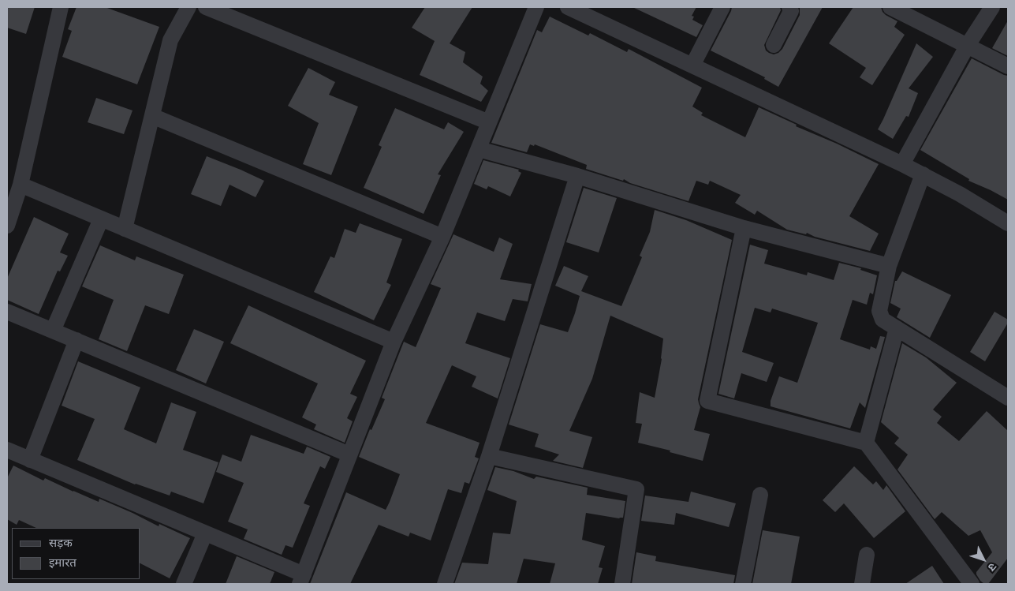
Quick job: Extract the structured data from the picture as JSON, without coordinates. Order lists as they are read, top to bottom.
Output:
{
  "legend": ["सड़क", "इमारत"],
  "north": "bottom right"
}
